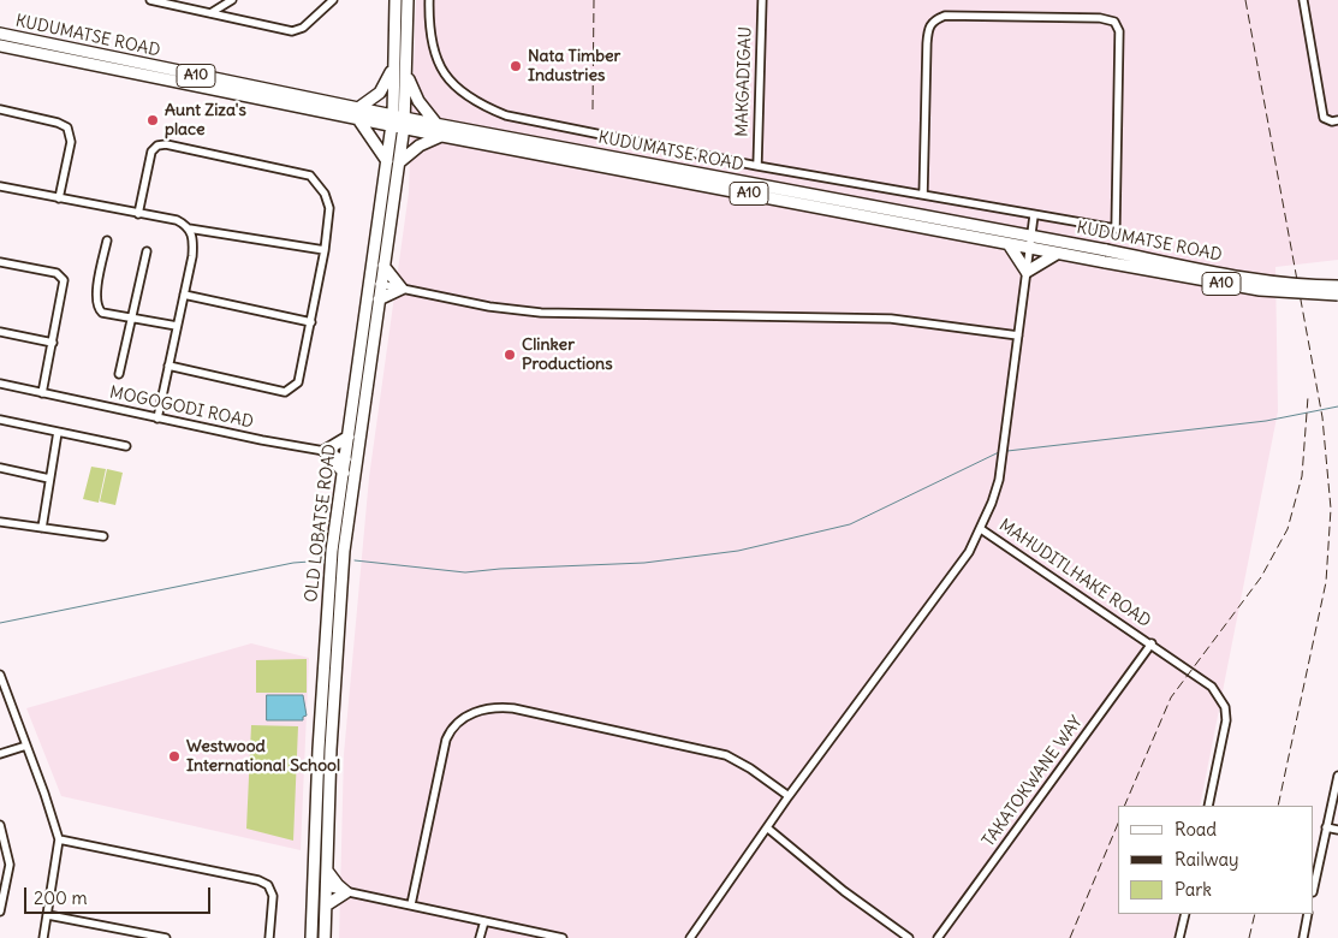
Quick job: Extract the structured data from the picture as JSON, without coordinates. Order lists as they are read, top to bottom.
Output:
{
  "streets": {
    "main road": ["KUDUMATSE ROAD", "A10", "OLD LOBATSE ROAD"],
    "street": [
      "MAKGADIGAU",
      "MOGOGODI ROAD",
      "MAHUDITLHAKE ROAD",
      "TAKATOKWANE WAY"
    ]
  },
  "crossings": [
    ["KUDUMATSE ROAD", "OLD LOBATSE ROAD"],
    ["MOGOGODI ROAD", "OLD LOBATSE ROAD"],
    ["MAHUDITLHAKE ROAD", "TAKATOKWANE WAY"]
  ],
  "places": [
    "Nata Timber Industries",
    "Aunt Ziza's place",
    "Clinker Productions",
    "Westwood International School"
  ],
  "legend": ["Road", "Railway", "Park"],
  "scale_bar": "200 m"
}
